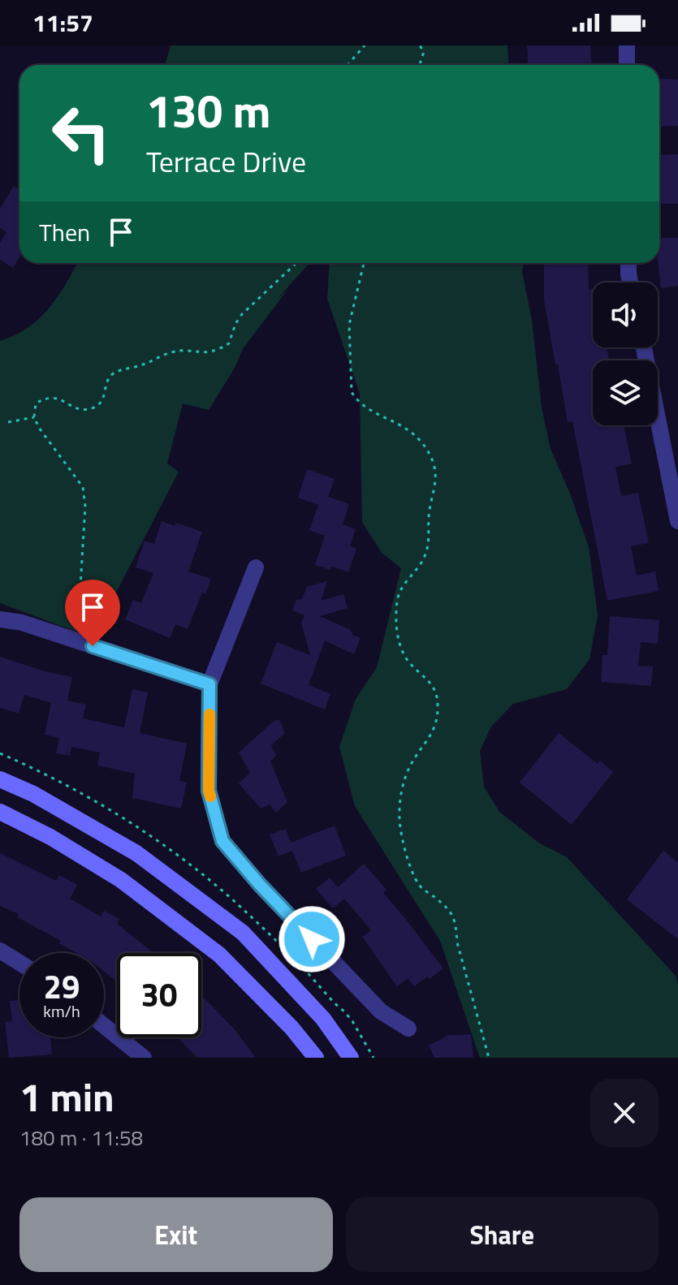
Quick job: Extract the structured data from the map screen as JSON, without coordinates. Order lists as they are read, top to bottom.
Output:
{
  "page": {
    "status": "11:57",
    "turn": ["130 m", "Terrace Drive"],
    "then": "Then",
    "speed": "29 km/h",
    "limit": "30",
    "heading": ["1 min", "180 m · 11:58"],
    "buttons": ["Exit", "Share"]
  }
}
